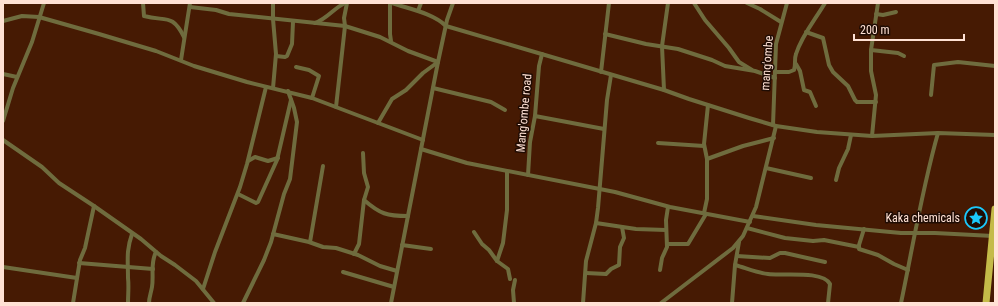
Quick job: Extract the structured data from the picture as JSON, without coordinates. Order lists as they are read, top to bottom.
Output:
{
  "streets": {
    "street": ["mang'ombe", "Mang'ombe road"]
  },
  "places": {
    "place": ["Kaka chemicals"]
  },
  "scale_bar": "200 m"
}
